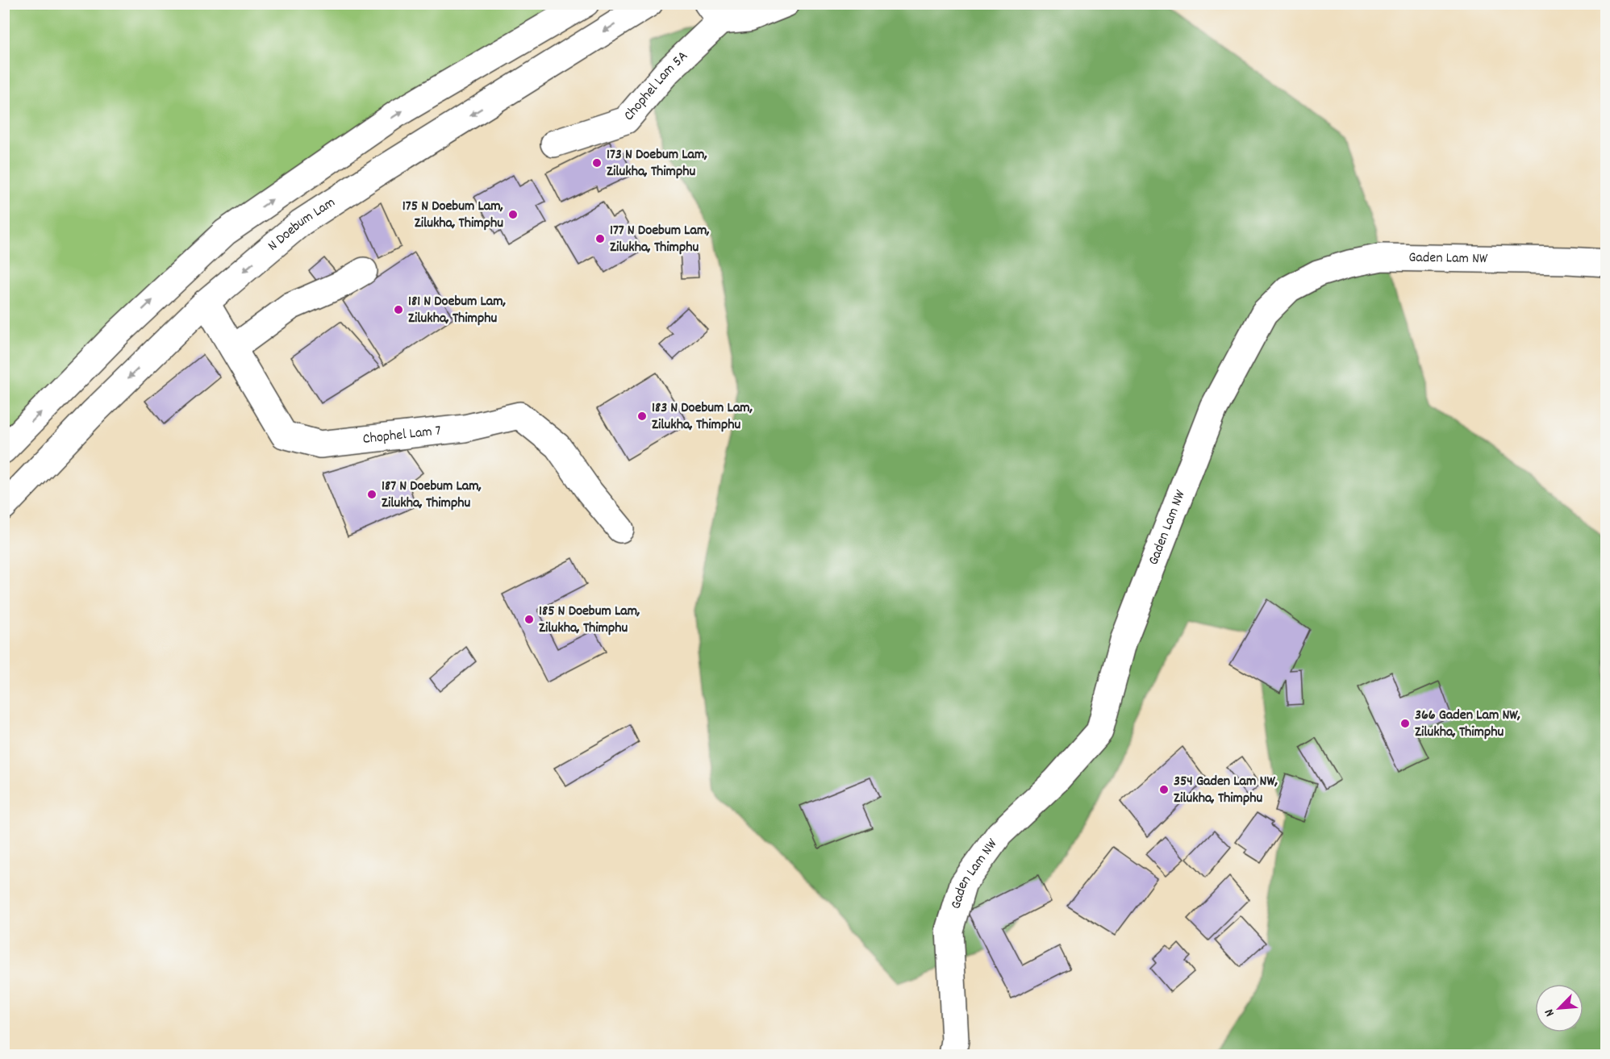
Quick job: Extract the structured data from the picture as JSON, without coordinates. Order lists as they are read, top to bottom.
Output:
{
  "streets": {
    "main road": [
      "Chophel Lam 5A",
      "N Doebum Lam",
      "Gaden Lam NW",
      "Chophel Lam 7"
    ]
  },
  "crossings": [
    ["N Doebum Lam", "Chophel Lam 7"]
  ],
  "places": [
    "173 N Doebum Lam, Zilukha, Thimphu",
    "175 N Doebum Lam, Zilukha, Thimphu",
    "177 N Doebum Lam, Zilukha, Thimphu",
    "181 N Doebum Lam, Zilukha, Thimphu",
    "183 N Doebum Lam, Zilukha, Thimphu",
    "187 N Doebum Lam, Zilukha, Thimphu",
    "185 N Doebum Lam, Zilukha, Thimphu",
    "366 Gaden Lam NW, Zilukha, Thimphu",
    "354 Gaden Lam NW, Zilukha, Thimphu"
  ],
  "north": "bottom left"
}
